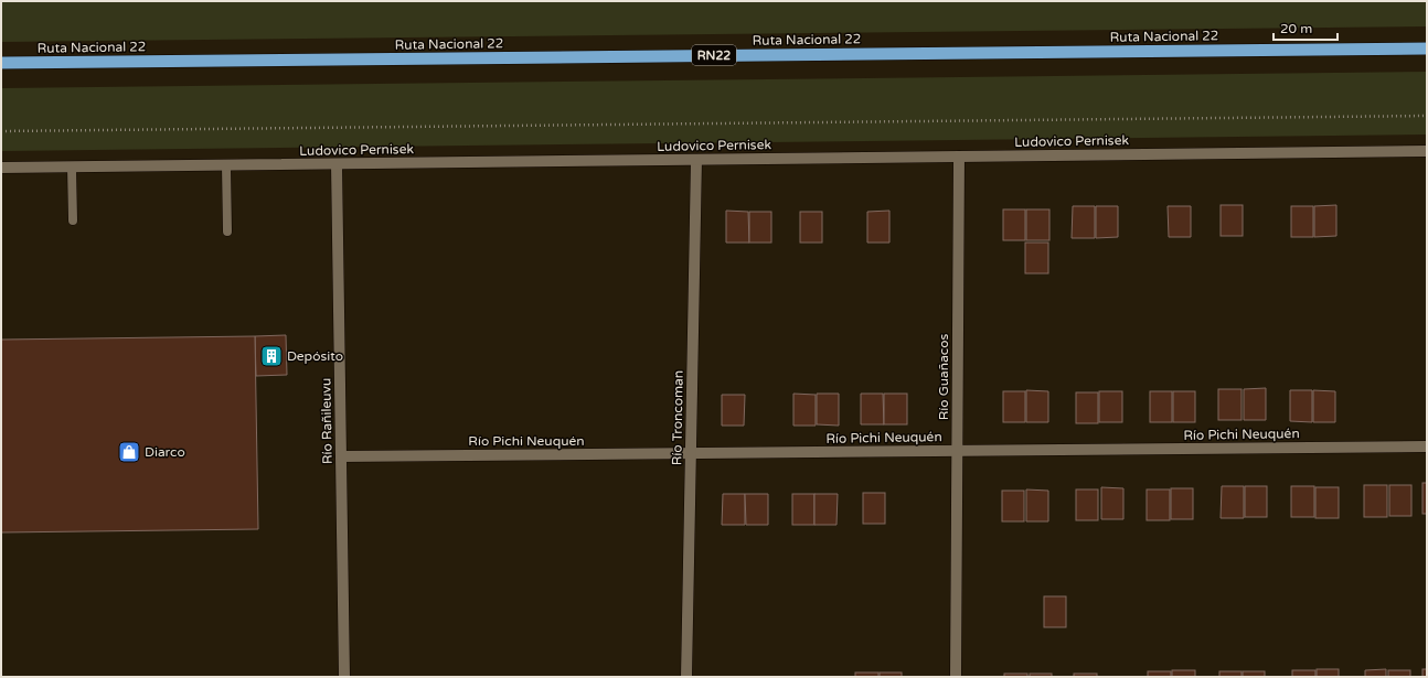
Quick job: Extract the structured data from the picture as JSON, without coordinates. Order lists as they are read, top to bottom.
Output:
{
  "streets": {
    "highway": ["Ruta Nacional 22", "RN22"],
    "street": [
      "Ludovico Pernisek",
      "Río Guañacos",
      "Río Troncoman",
      "Río Rañileuvu",
      "Río Pichi Neuquén"
    ]
  },
  "crossings": [
    ["Ludovico Pernisek", "Río Guañacos"],
    ["Ludovico Pernisek", "Río Troncoman"],
    ["Ludovico Pernisek", "Río Rañileuvu"],
    ["Río Guañacos", "Río Pichi Neuquén"],
    ["Río Troncoman", "Río Pichi Neuquén"],
    ["Río Rañileuvu", "Río Pichi Neuquén"]
  ],
  "places": {
    "building": ["Depósito"],
    "shop": ["Diarco"]
  },
  "scale_bar": "20 m"
}
